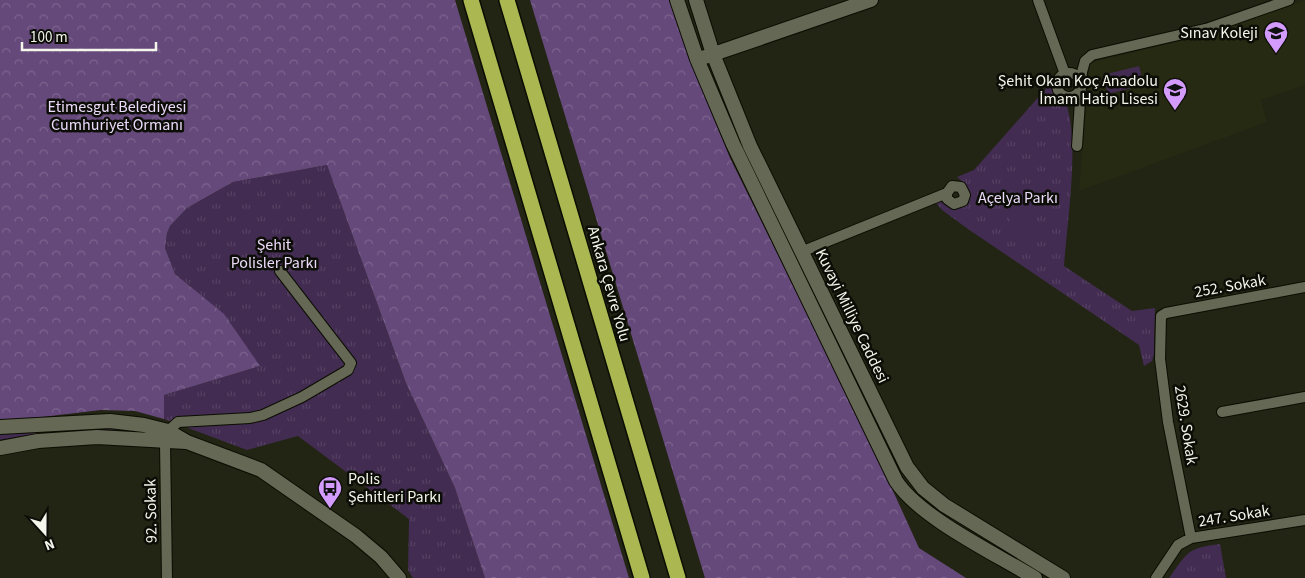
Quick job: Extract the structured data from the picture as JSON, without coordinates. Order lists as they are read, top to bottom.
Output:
{
  "streets": {
    "highway": ["Ankara Çevre Yolu"],
    "main road": ["Kuvayi Milliye Caddesi"],
    "street": [
      "252. Sokak",
      "2629. Sokak",
      "92. Sokak",
      "247. Sokak"
    ]
  },
  "crossings": [
    ["252. Sokak", "2629. Sokak"],
    ["2629. Sokak", "247. Sokak"]
  ],
  "parks": ["Etimesgut Belediyesi Cumhuriyet Ormanı", "Açelya Parkı", "Şehit Polisler Parkı"],
  "places": {
    "school or university": ["Sınav Koleji", "Şehit Okan Koç Anadolu İmam Hatip Lisesi"],
    "bus stop": ["Polis Şehitleri Parkı"]
  },
  "scale_bar": "100 m",
  "north": "bottom"
}
